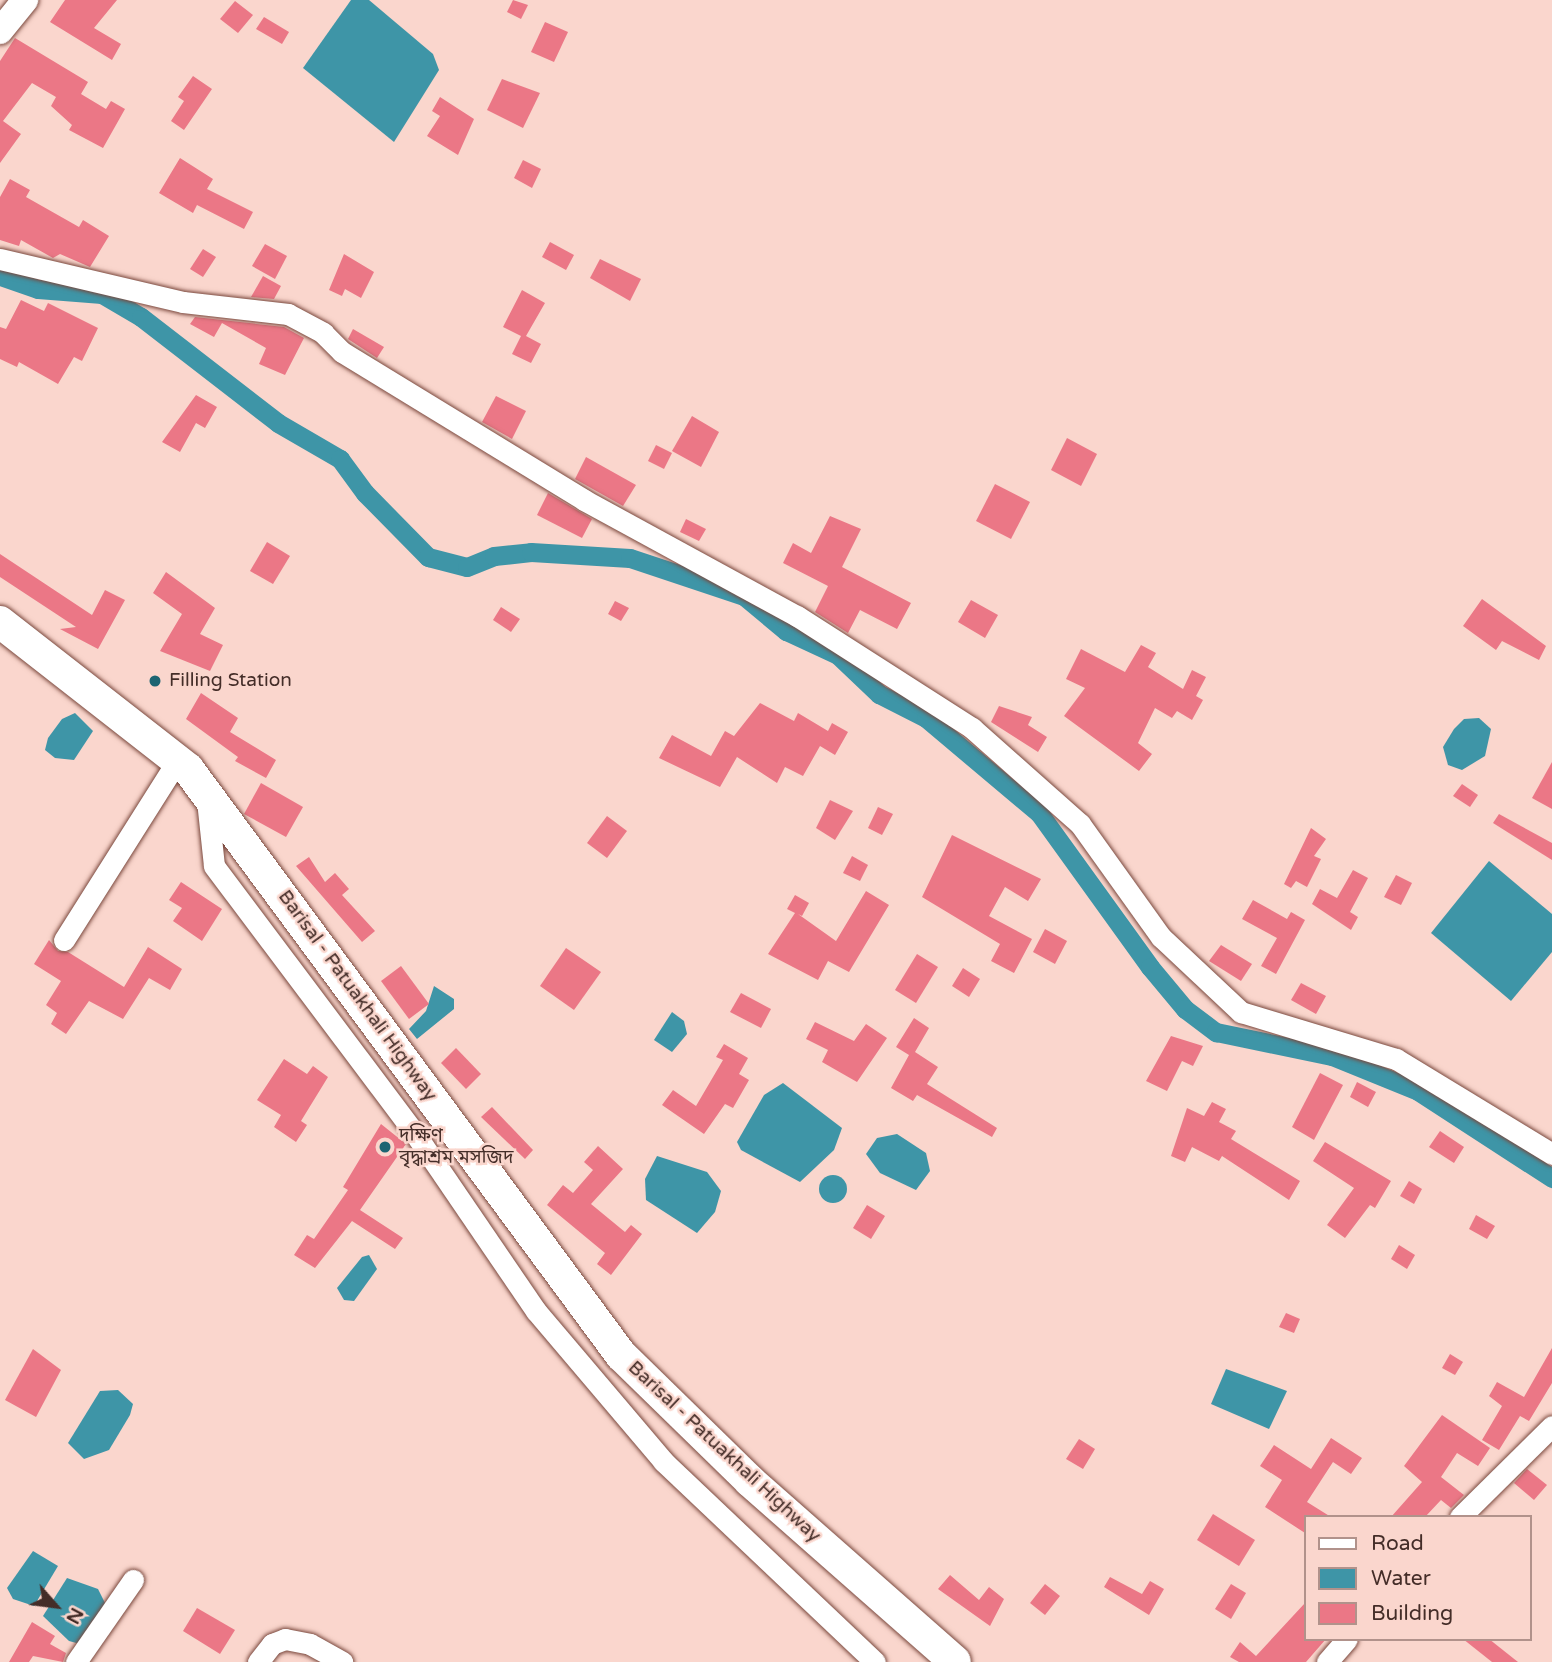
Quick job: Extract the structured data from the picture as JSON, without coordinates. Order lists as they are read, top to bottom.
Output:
{
  "streets": {
    "highway": ["Barisal - Patuakhali Highway"]
  },
  "places": ["Filling Station", "দক্ষিণ বৃদ্ধাশ্রম মসজিদ"],
  "legend": ["Road", "Water", "Building"],
  "north": "bottom right"
}
